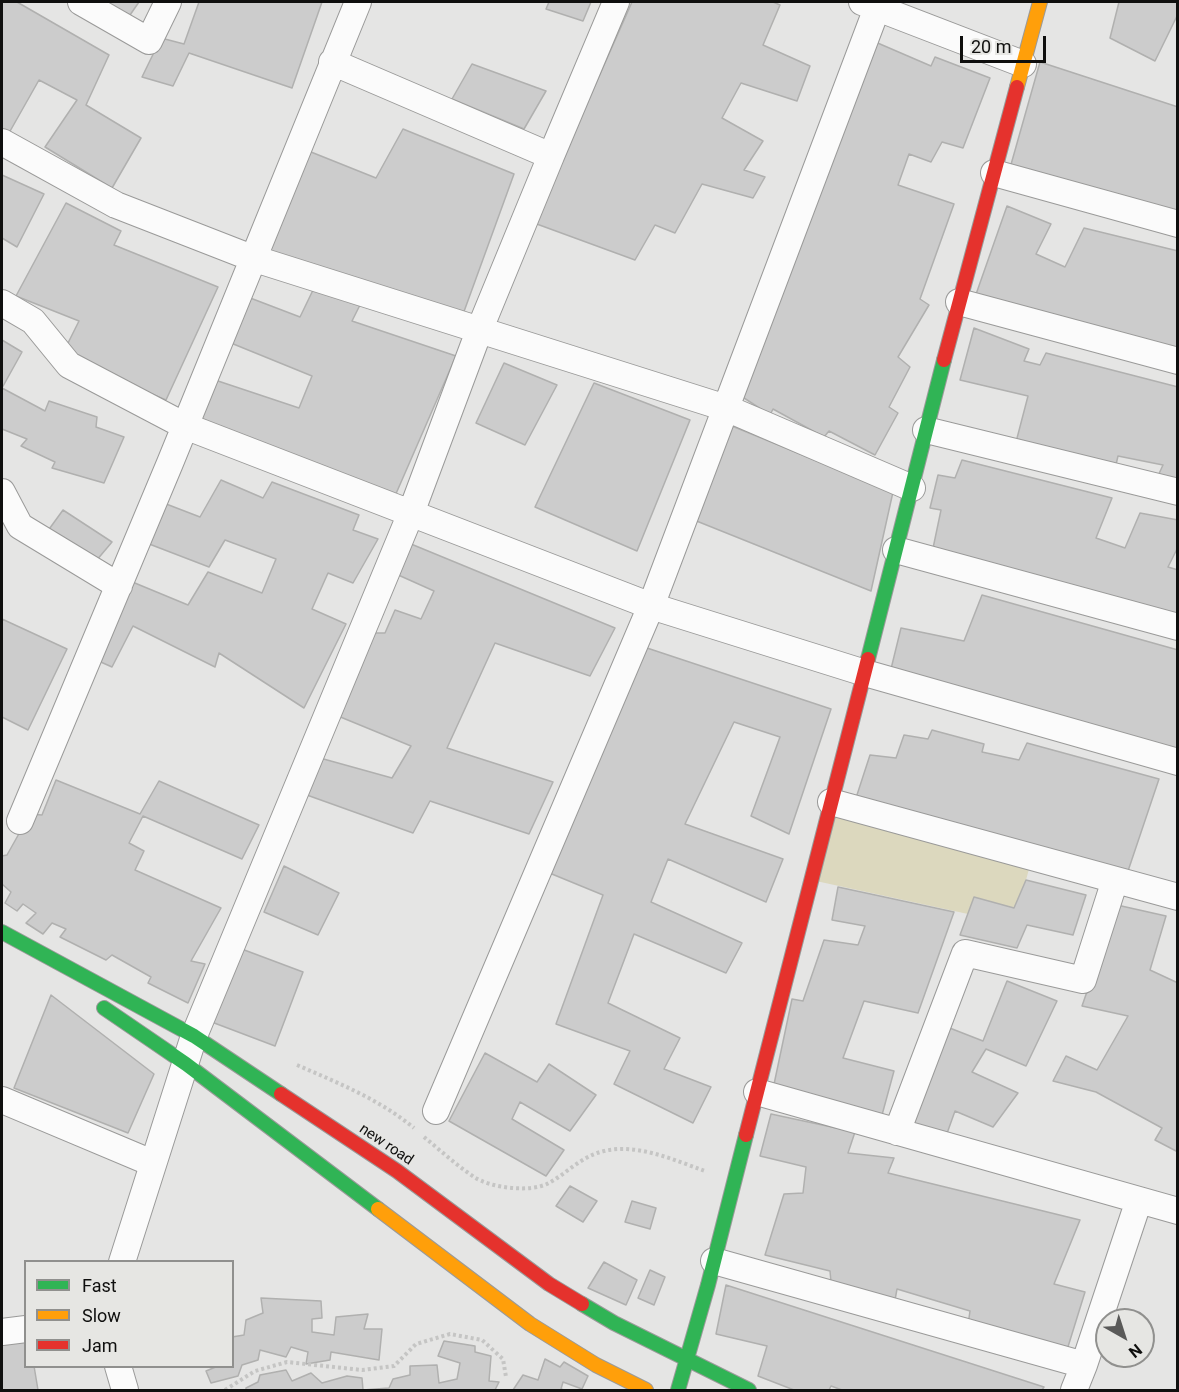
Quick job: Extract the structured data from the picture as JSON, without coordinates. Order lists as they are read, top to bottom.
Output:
{
  "streets": {
    "main road": ["new road"]
  },
  "legend": ["Fast", "Slow", "Jam"],
  "scale_bar": "20 m",
  "north": "bottom right"
}
